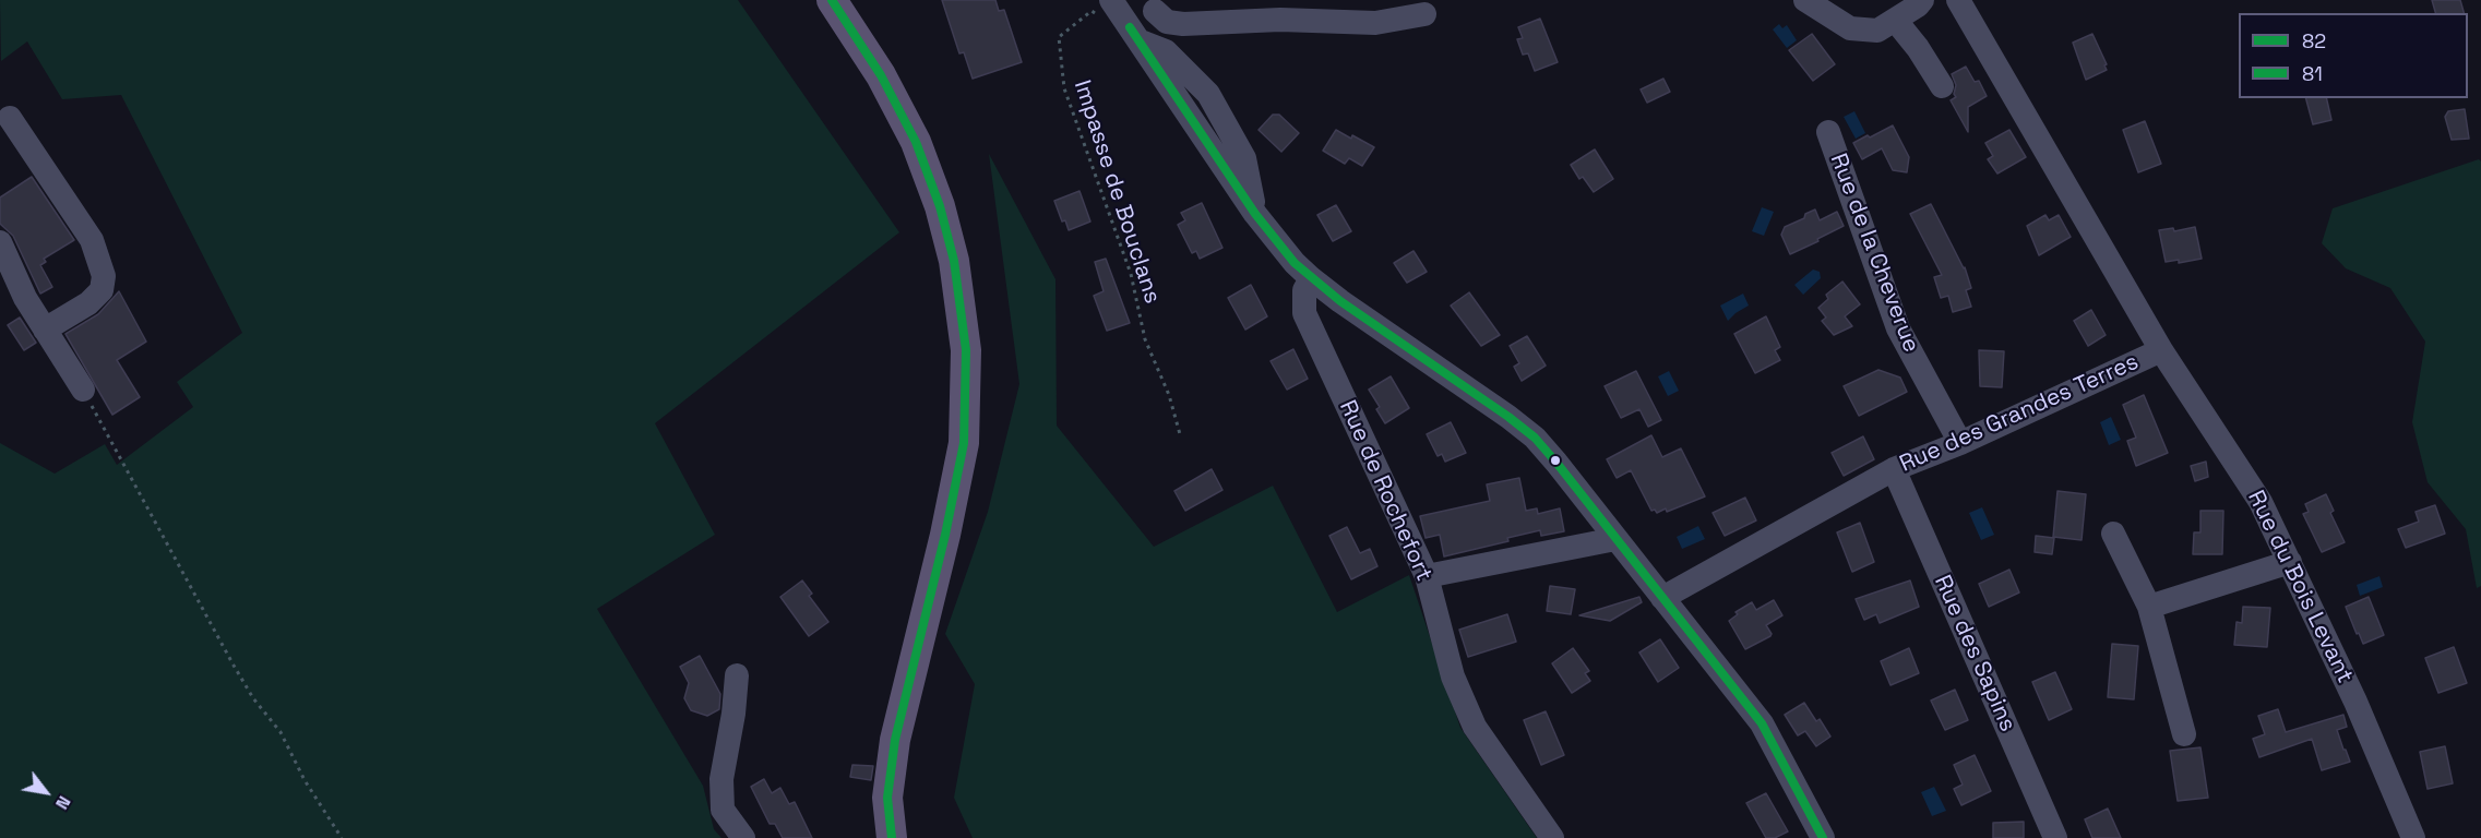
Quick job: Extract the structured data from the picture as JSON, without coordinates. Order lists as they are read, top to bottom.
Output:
{
  "streets": {
    "street": [
      "Rue de la Cheverue",
      "Rue des Grandes Terres",
      "Rue de Rochefort",
      "Rue du Bois Levant",
      "Rue des Sapins"
    ],
    "path": ["Impasse de Bouclans"]
  },
  "crossings": [
    ["Rue de la Cheverue", "Rue des Grandes Terres"],
    ["Rue des Grandes Terres", "Rue du Bois Levant"],
    ["Rue des Grandes Terres", "Rue des Sapins"]
  ],
  "lines": ["transit line 81", "transit line 82"],
  "legend": ["82", "81"],
  "north": "bottom right"
}
